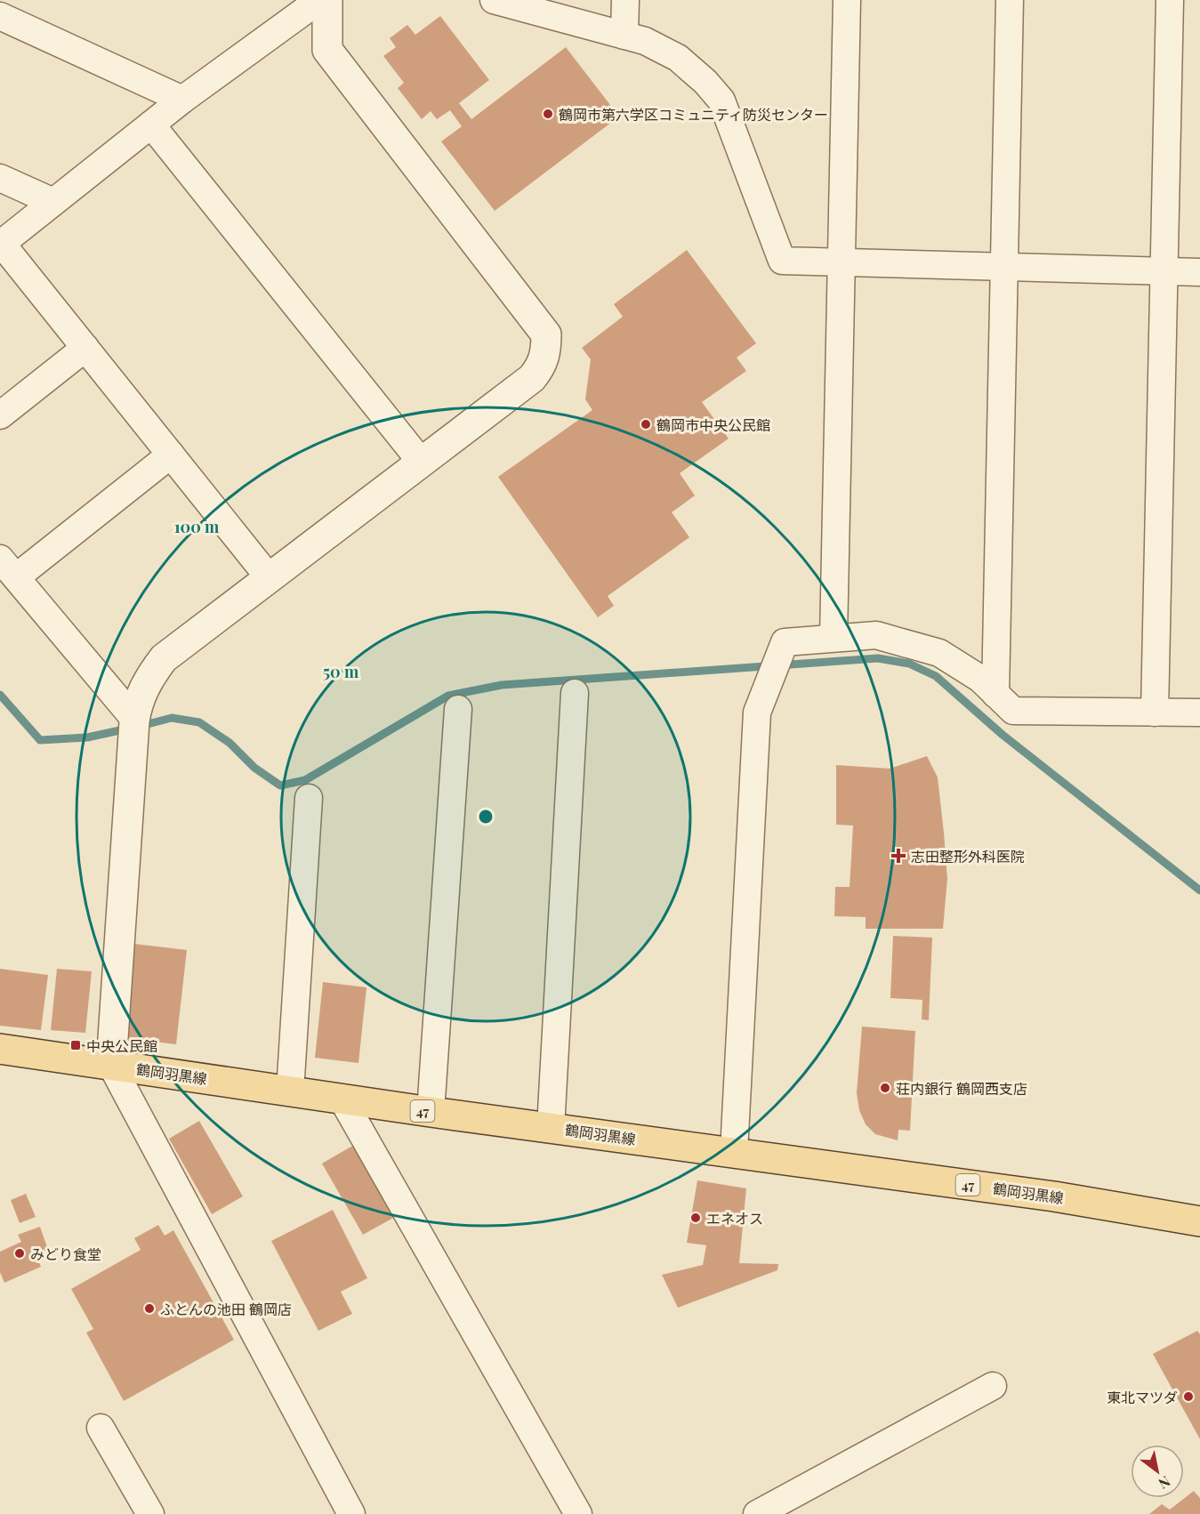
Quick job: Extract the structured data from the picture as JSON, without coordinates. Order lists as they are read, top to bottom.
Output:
{
  "streets": {
    "main road": ["鶴岡羽黒線", "47"]
  },
  "places": {
    "other": [
      "鶴岡市第六学区コミュニティ防災センター",
      "鶴岡市中央公民館",
      "荘内銀行 鶴岡西支店",
      "エネオス",
      "みどり食堂",
      "ふとんの池田 鶴岡店",
      "東北マツダ"
    ],
    "health": ["志田整形外科医院"],
    "transit": ["中央公民館"]
  },
  "north": "bottom right",
  "rings": ["100 m", "50 m"]
}
